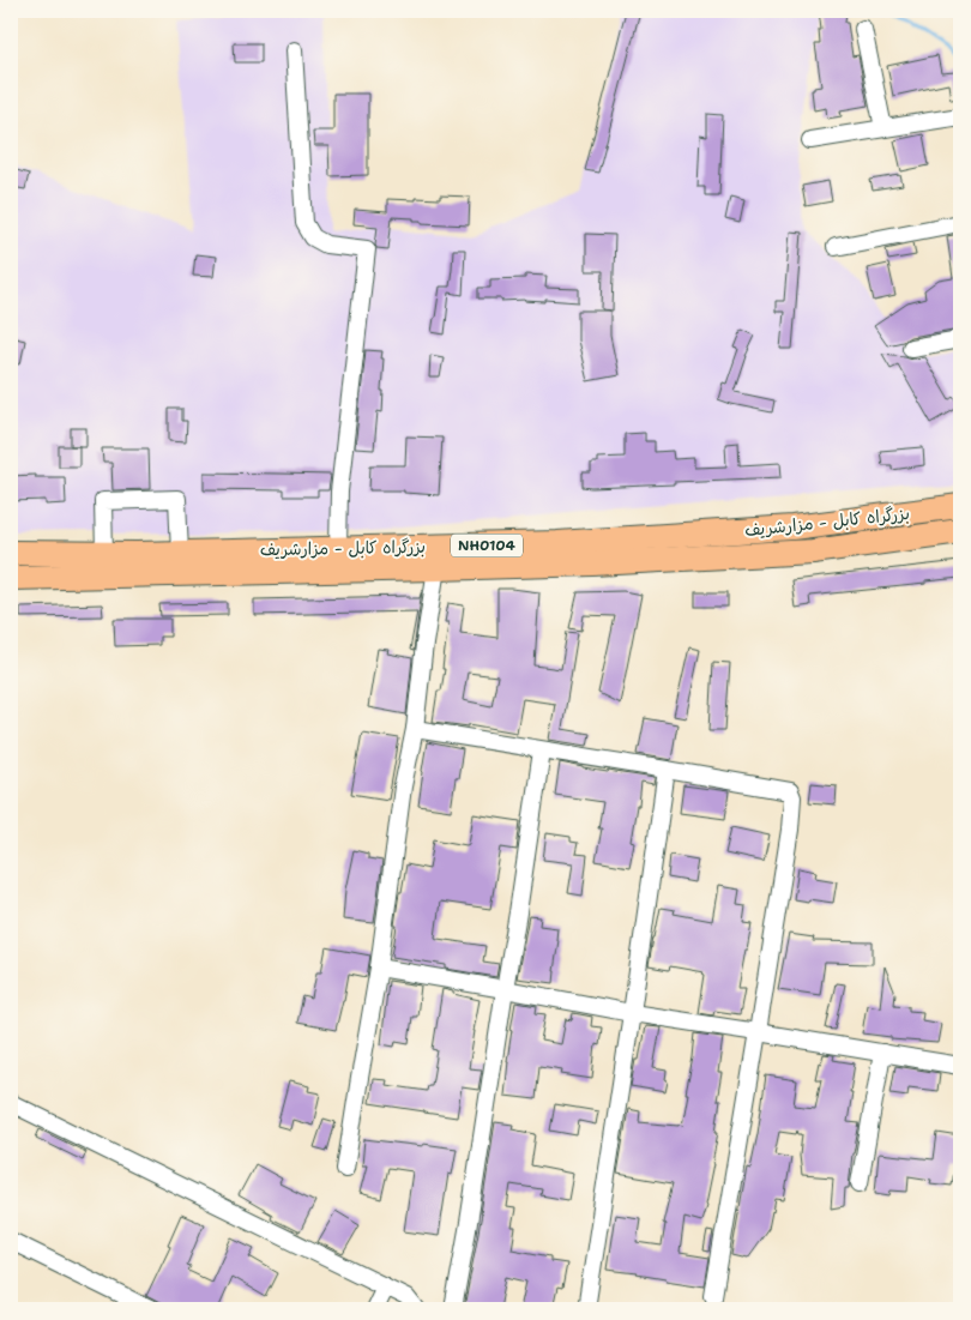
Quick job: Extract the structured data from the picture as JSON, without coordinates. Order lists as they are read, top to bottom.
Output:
{
  "streets": {
    "highway": ["بزرگراه کابل - مزارشریف", "NH0104"]
  }
}
